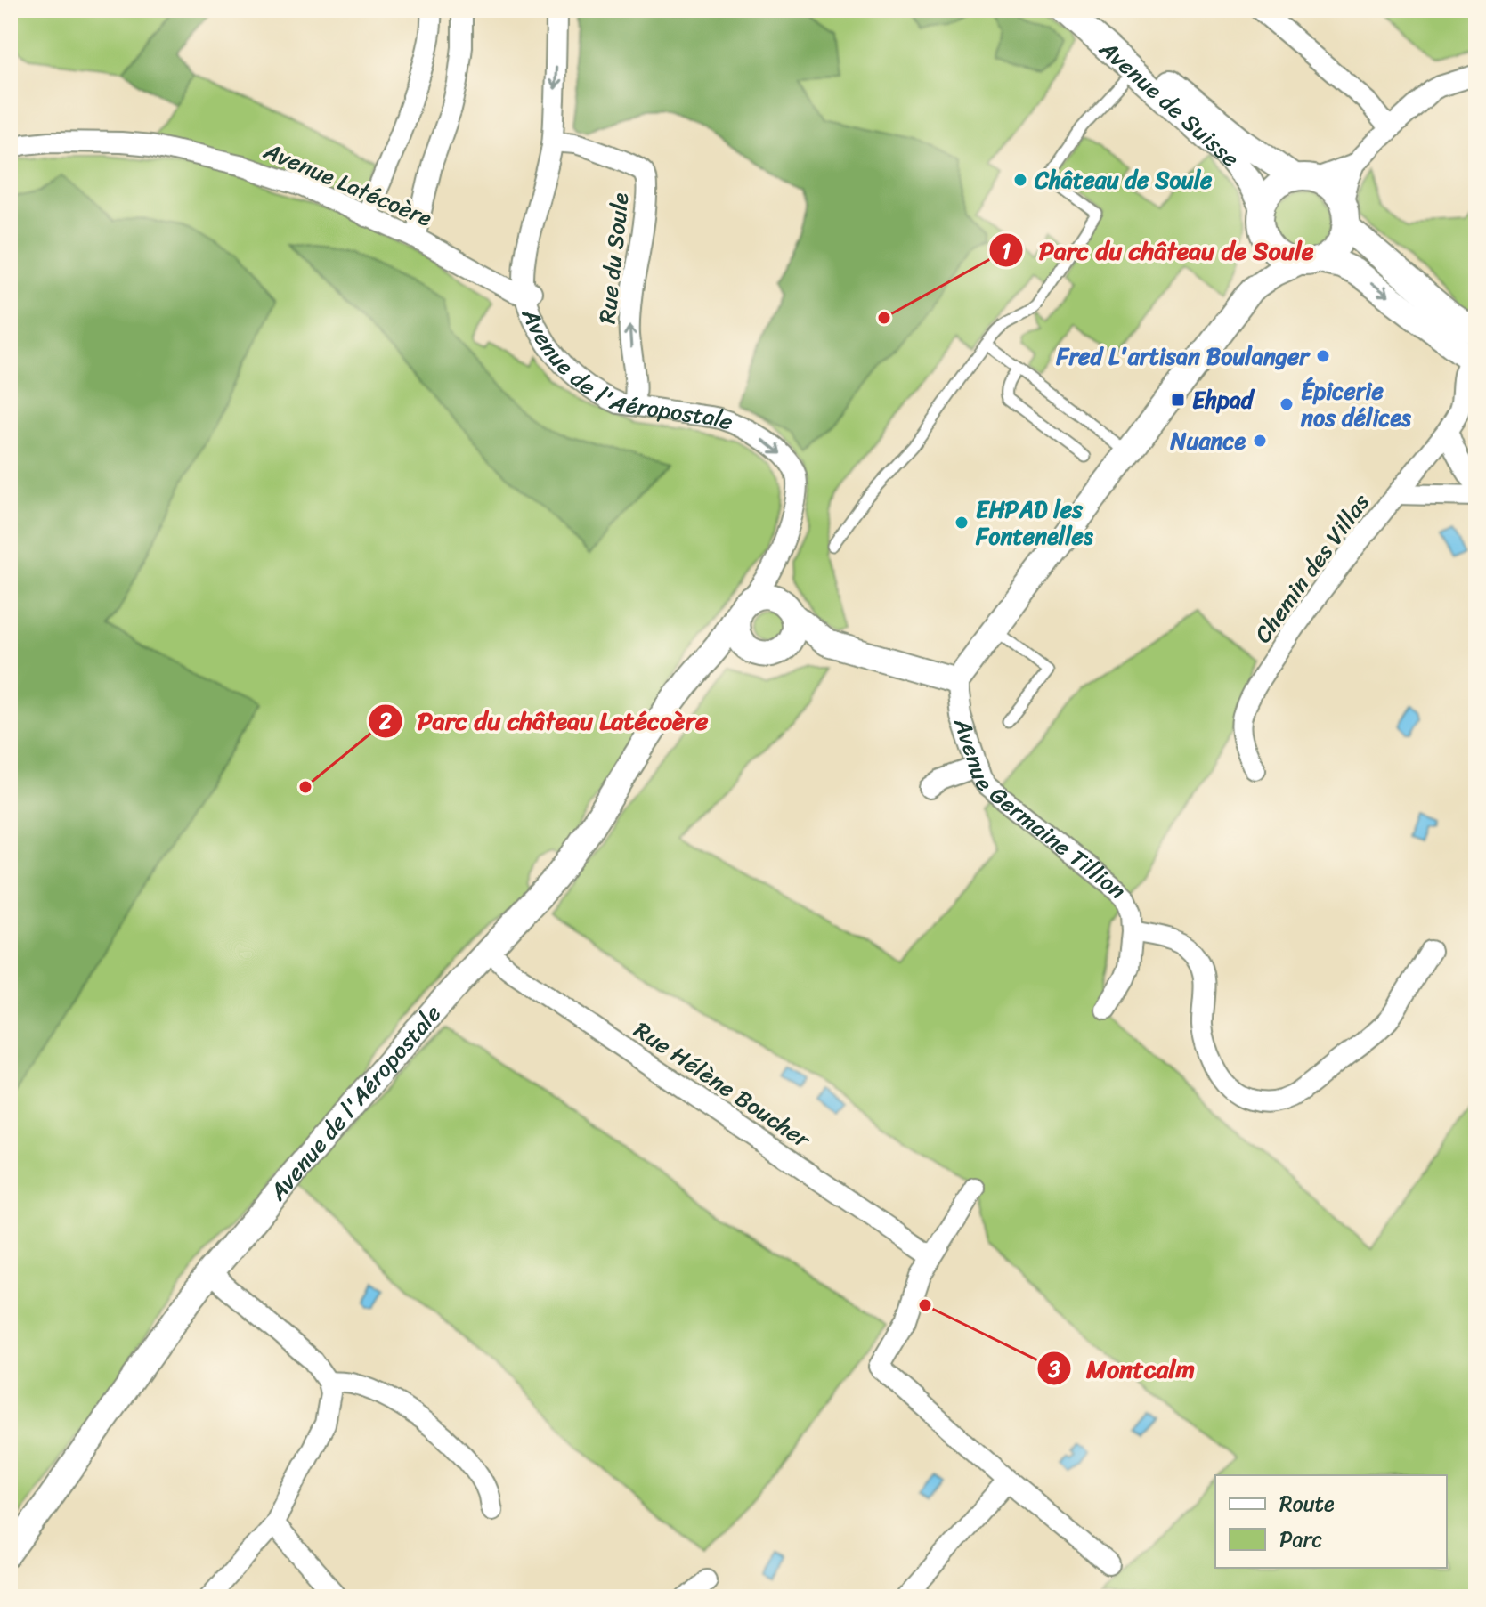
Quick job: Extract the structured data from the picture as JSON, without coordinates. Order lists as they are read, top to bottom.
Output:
{
  "streets": {
    "street": [
      "Avenue de Suisse",
      "Avenue Latécoère",
      "Rue du Soule",
      "Avenue de l'Aéropostale",
      "Chemin des Villas",
      "Avenue Germaine Tillion",
      "Rue Hélène Boucher"
    ]
  },
  "crossings": [
    ["Avenue de Suisse", "Avenue Germaine Tillion"],
    ["Avenue Latécoère", "Avenue de l'Aéropostale"],
    ["Rue du Soule", "Avenue de l'Aéropostale"],
    ["Avenue de l'Aéropostale", "Avenue Germaine Tillion"],
    ["Avenue de l'Aéropostale", "Rue Hélène Boucher"]
  ],
  "one_way": ["Rue du Soule"],
  "places": {
    "other": [
      "Château de Soule",
      "Parc du château de Soule",
      "Fred L'artisan Boulanger",
      "Épicerie nos délices",
      "Nuance",
      "EHPAD les Fontenelles",
      "Parc du château Latécoère",
      "Montcalm"
    ],
    "transit": ["Ehpad"]
  },
  "legend": ["Route", "Parc"]
}
